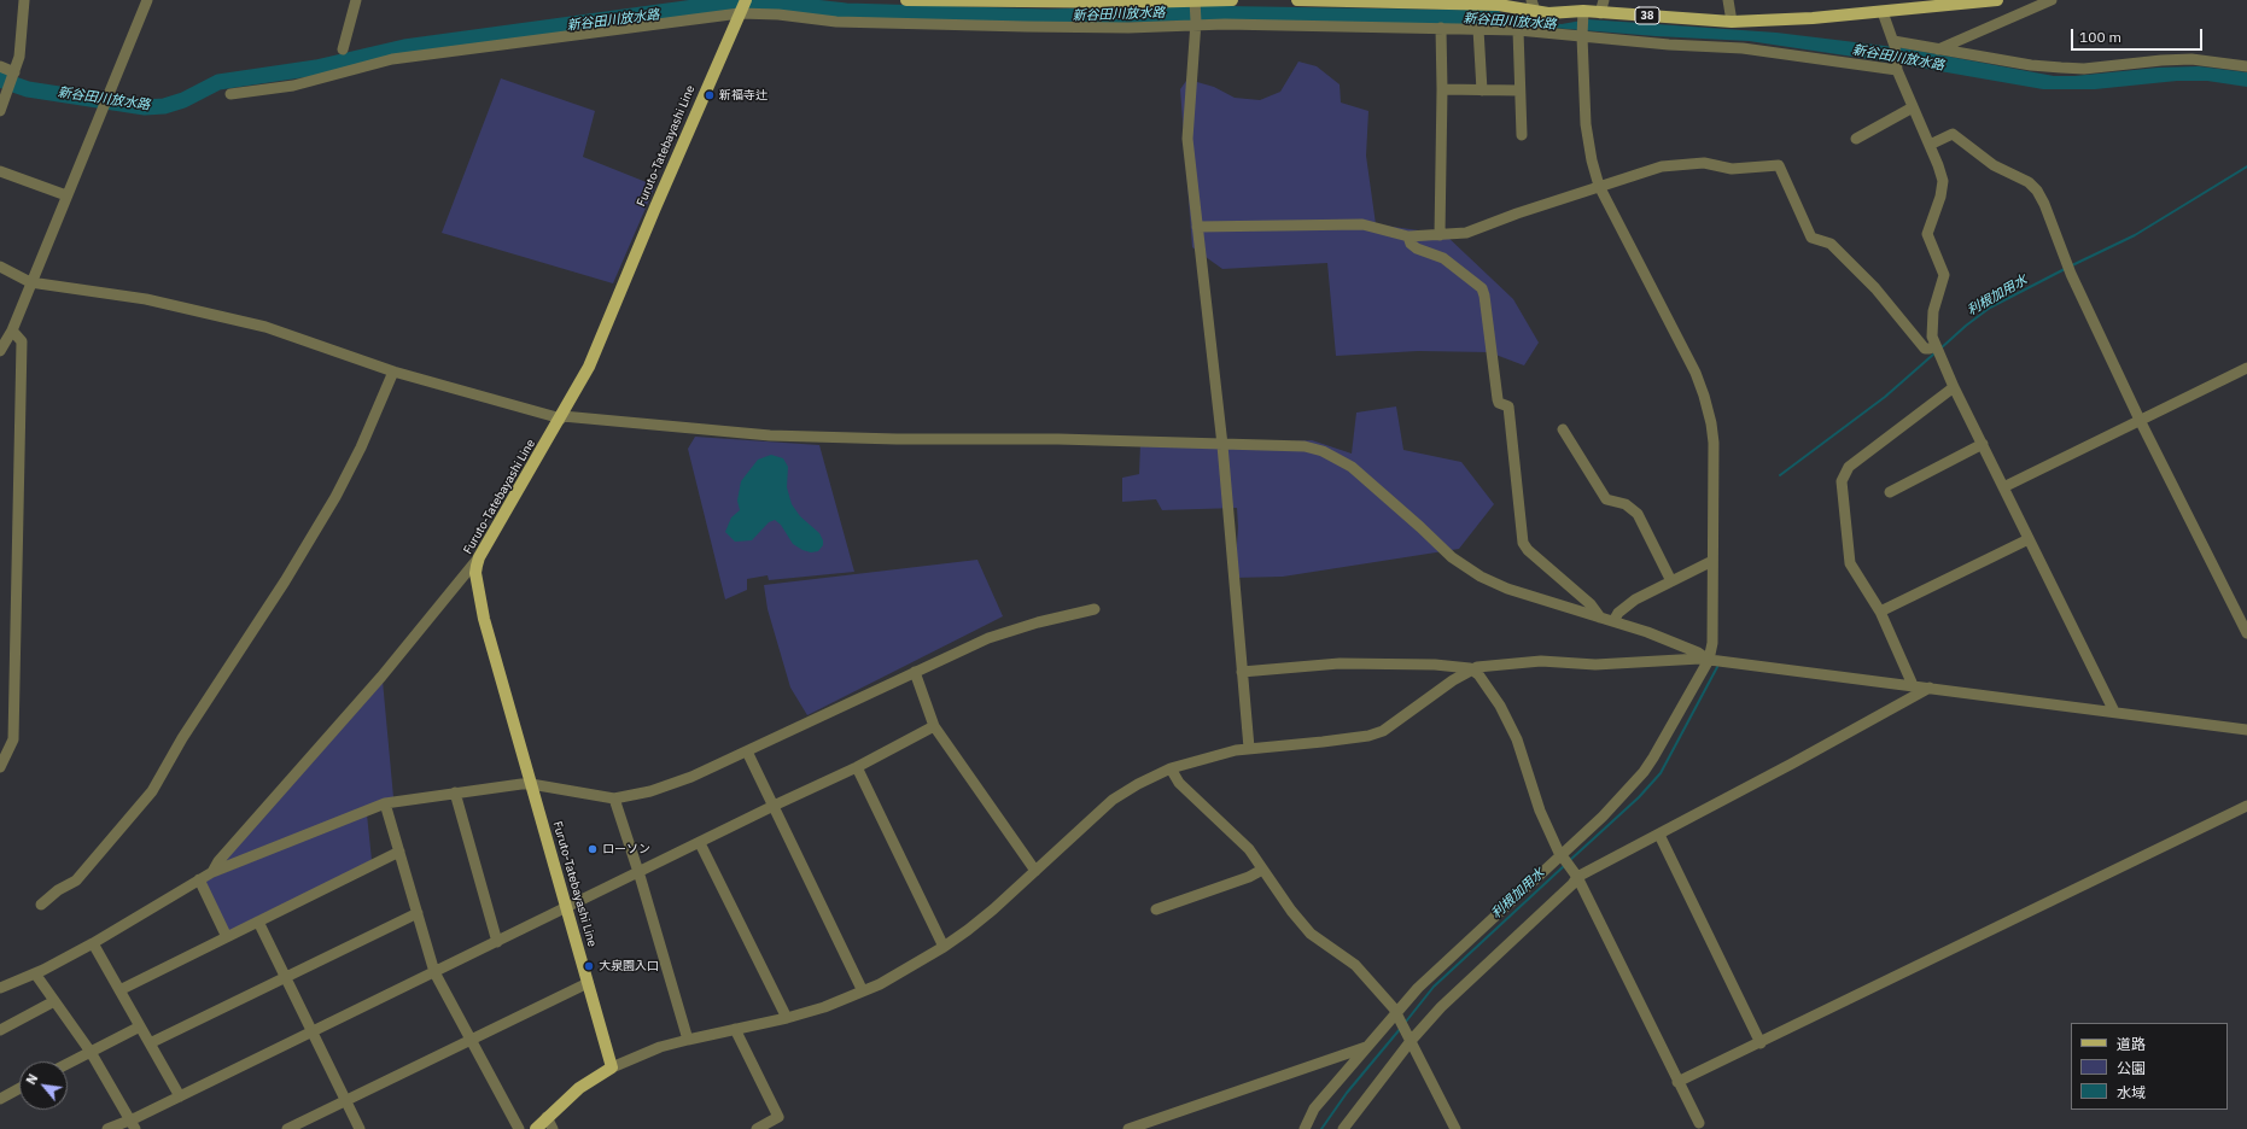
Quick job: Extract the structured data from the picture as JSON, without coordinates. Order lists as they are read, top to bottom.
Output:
{
  "streets": {
    "main road": ["38", "Furuto-Tatebayashi Line"]
  },
  "water": ["新谷田川放水路", "利根加用水"],
  "places": ["新福寺辻", "ローソン", "大泉園入口"],
  "legend": ["道路", "公園", "水域"],
  "scale_bar": "100 m",
  "north": "top left"
}
